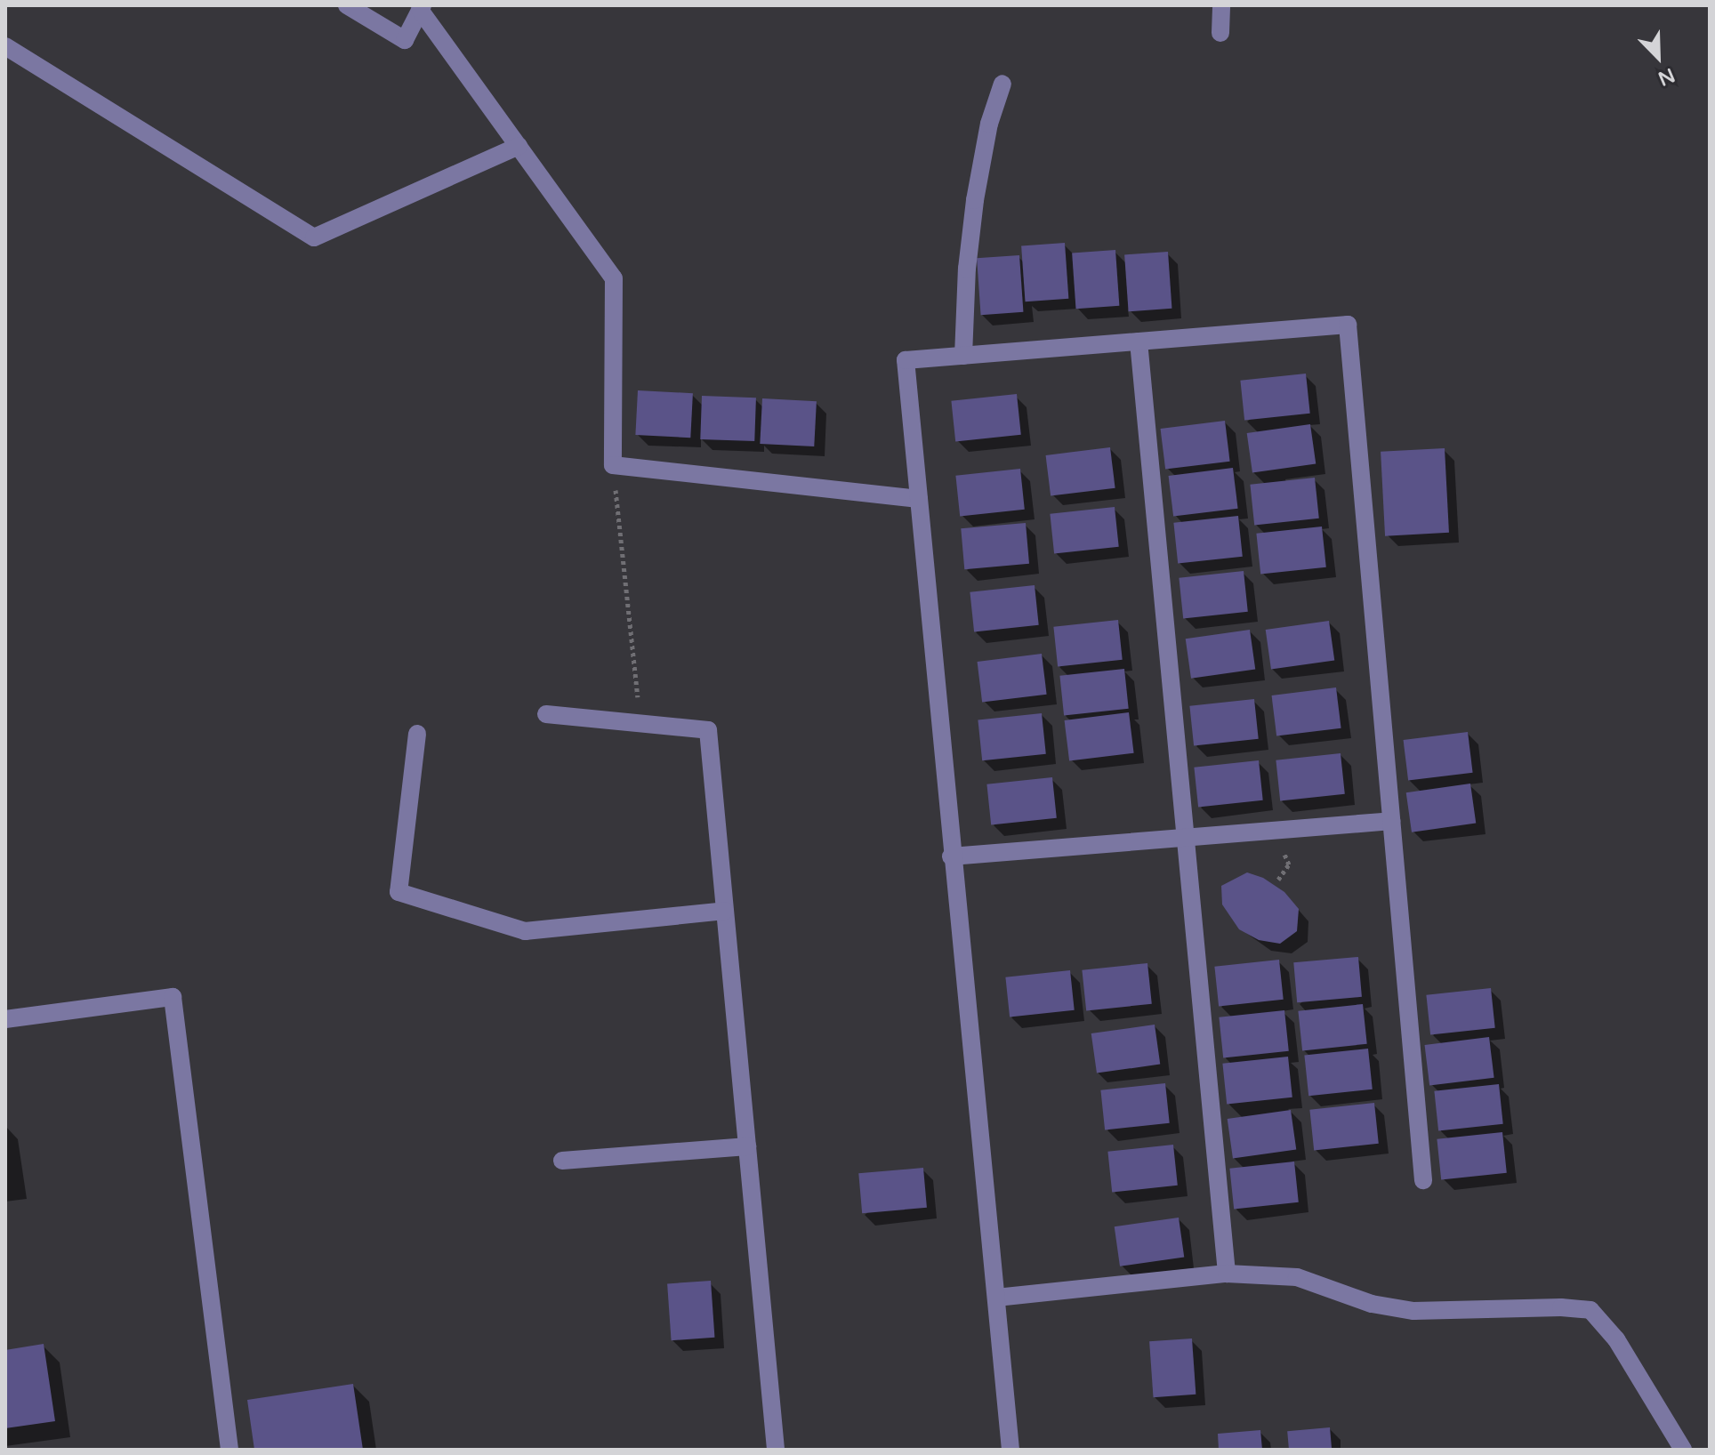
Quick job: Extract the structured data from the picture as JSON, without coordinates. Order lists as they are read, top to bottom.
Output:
{
  "north": "bottom right"
}
